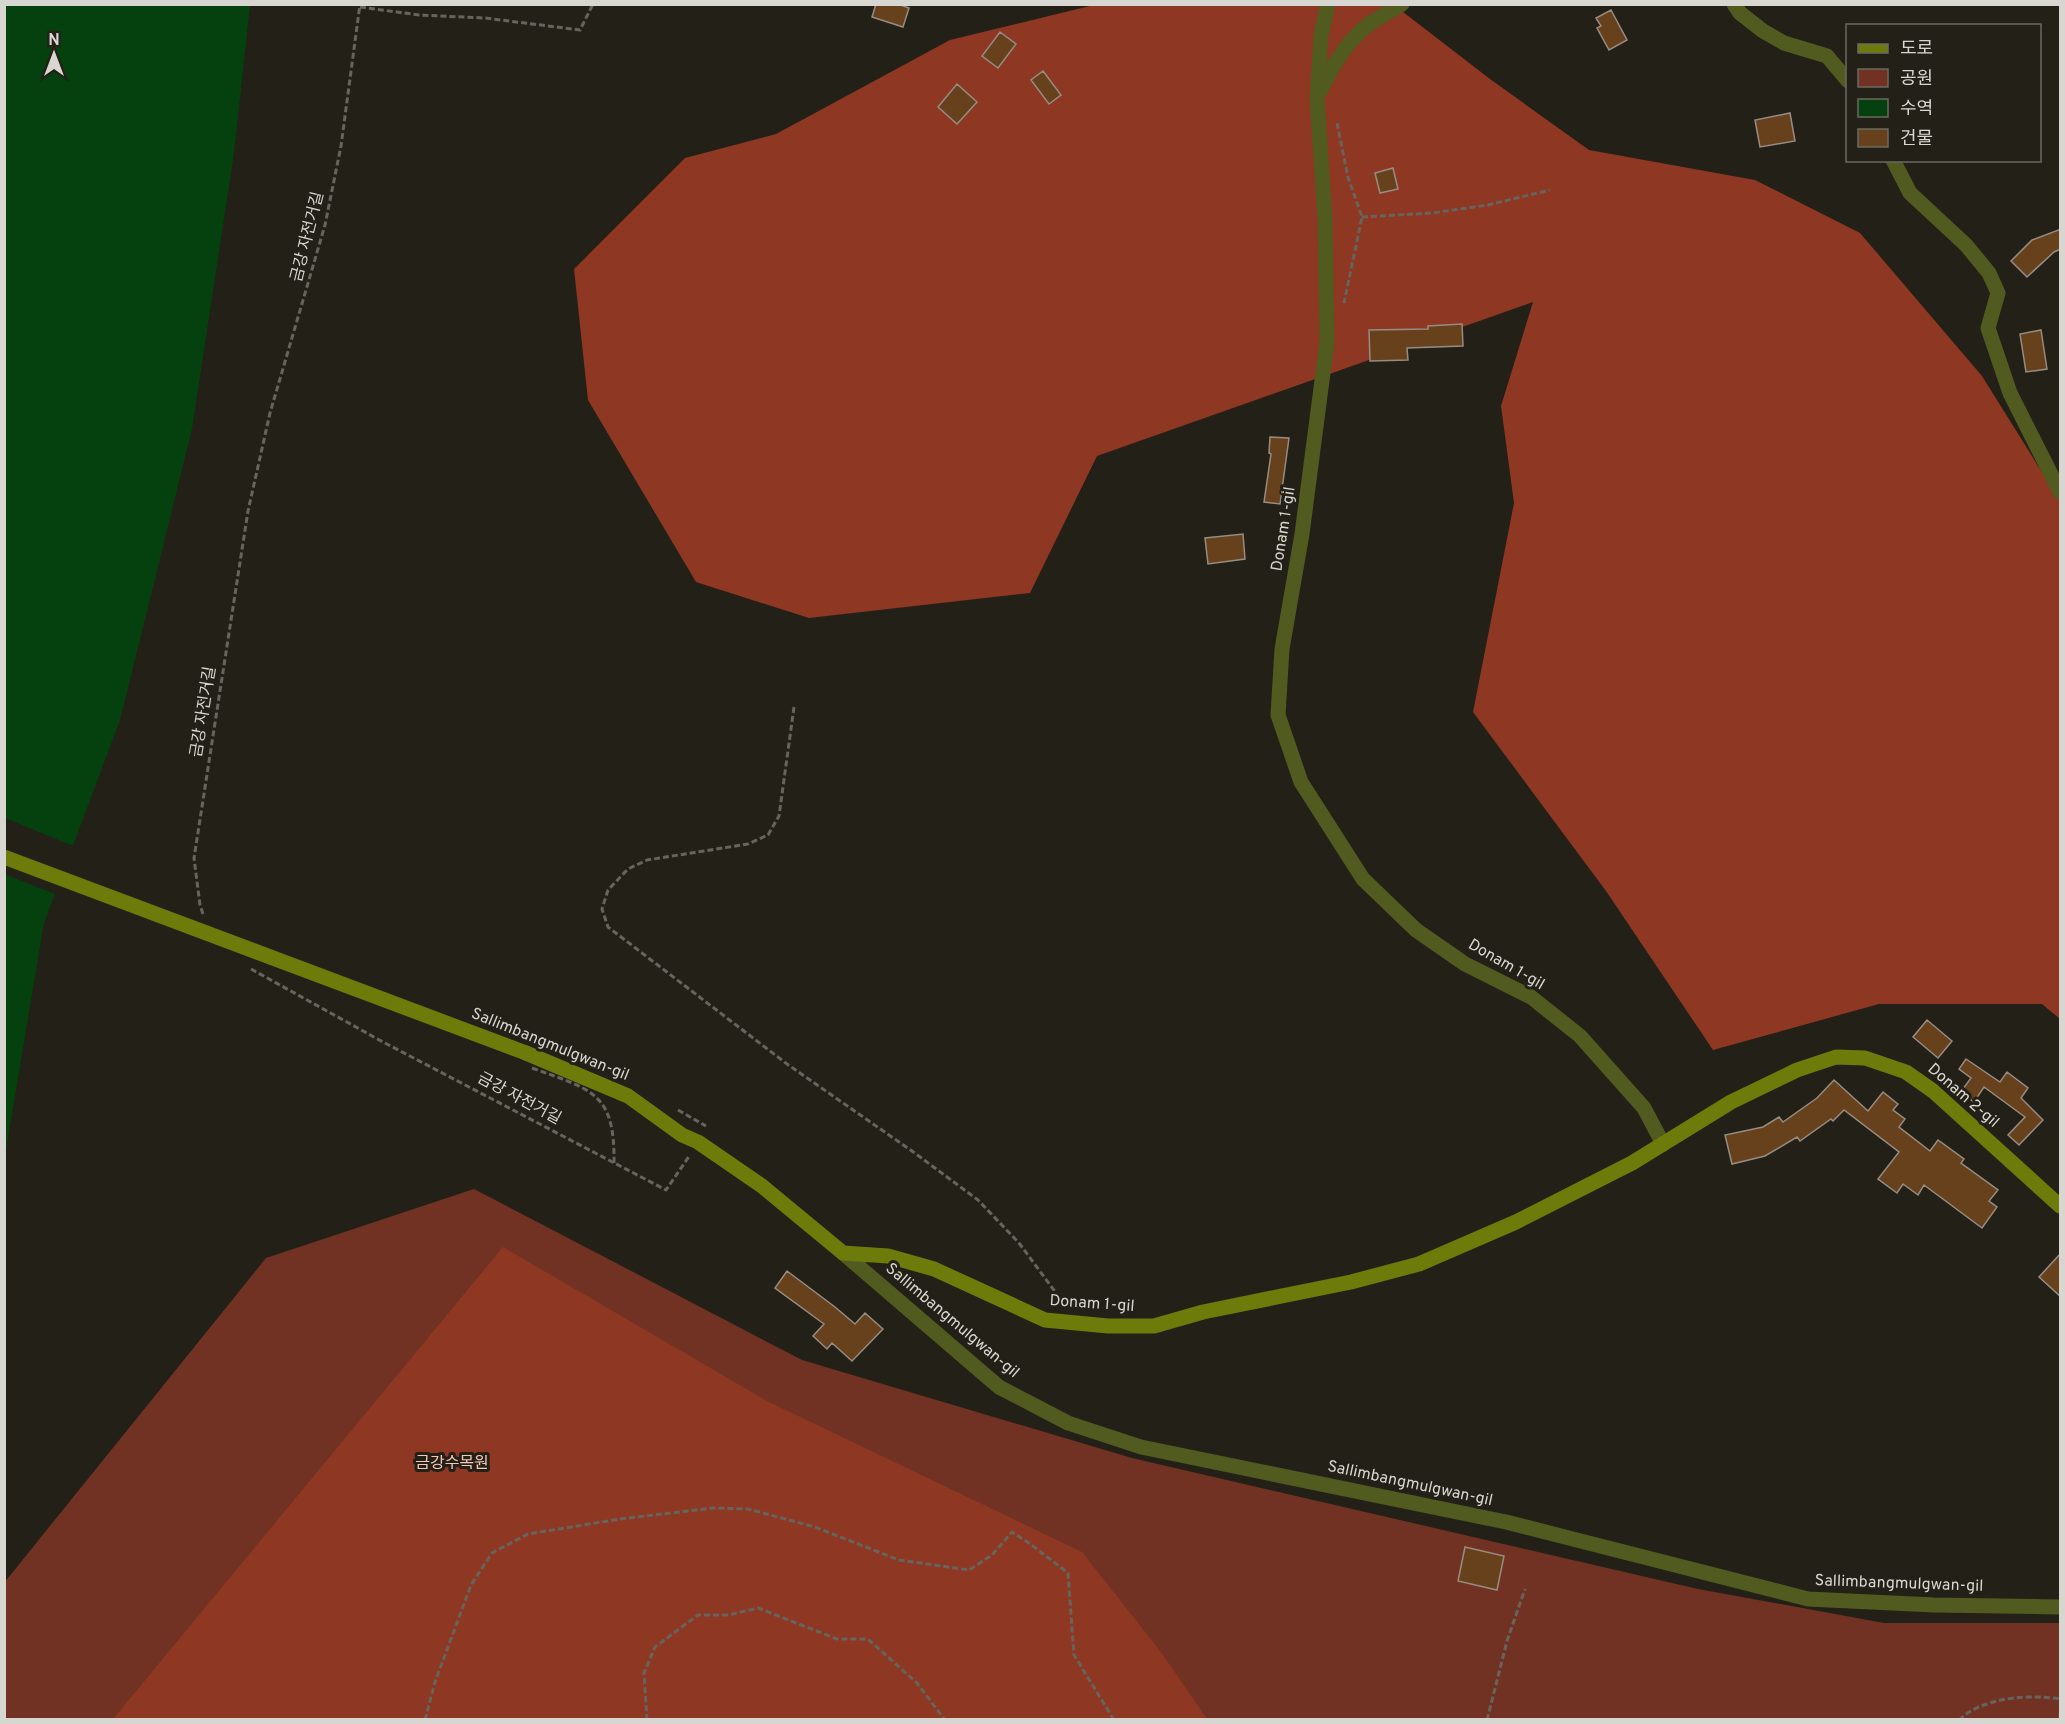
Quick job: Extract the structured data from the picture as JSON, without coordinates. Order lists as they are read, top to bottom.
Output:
{
  "streets": {
    "main road": ["Donam 1-gil", "Sallimbangmulgwan-gil", "Donam 2-gil"],
    "path": ["금강 자전거길"]
  },
  "crossings": [
    ["Donam 1-gil", "Sallimbangmulgwan-gil"],
    ["Donam 1-gil", "Donam 2-gil"]
  ],
  "parks": ["금강수목원"],
  "legend": [
    "도로",
    "공원",
    "수역",
    "건물"
  ],
  "north": "top"
}
